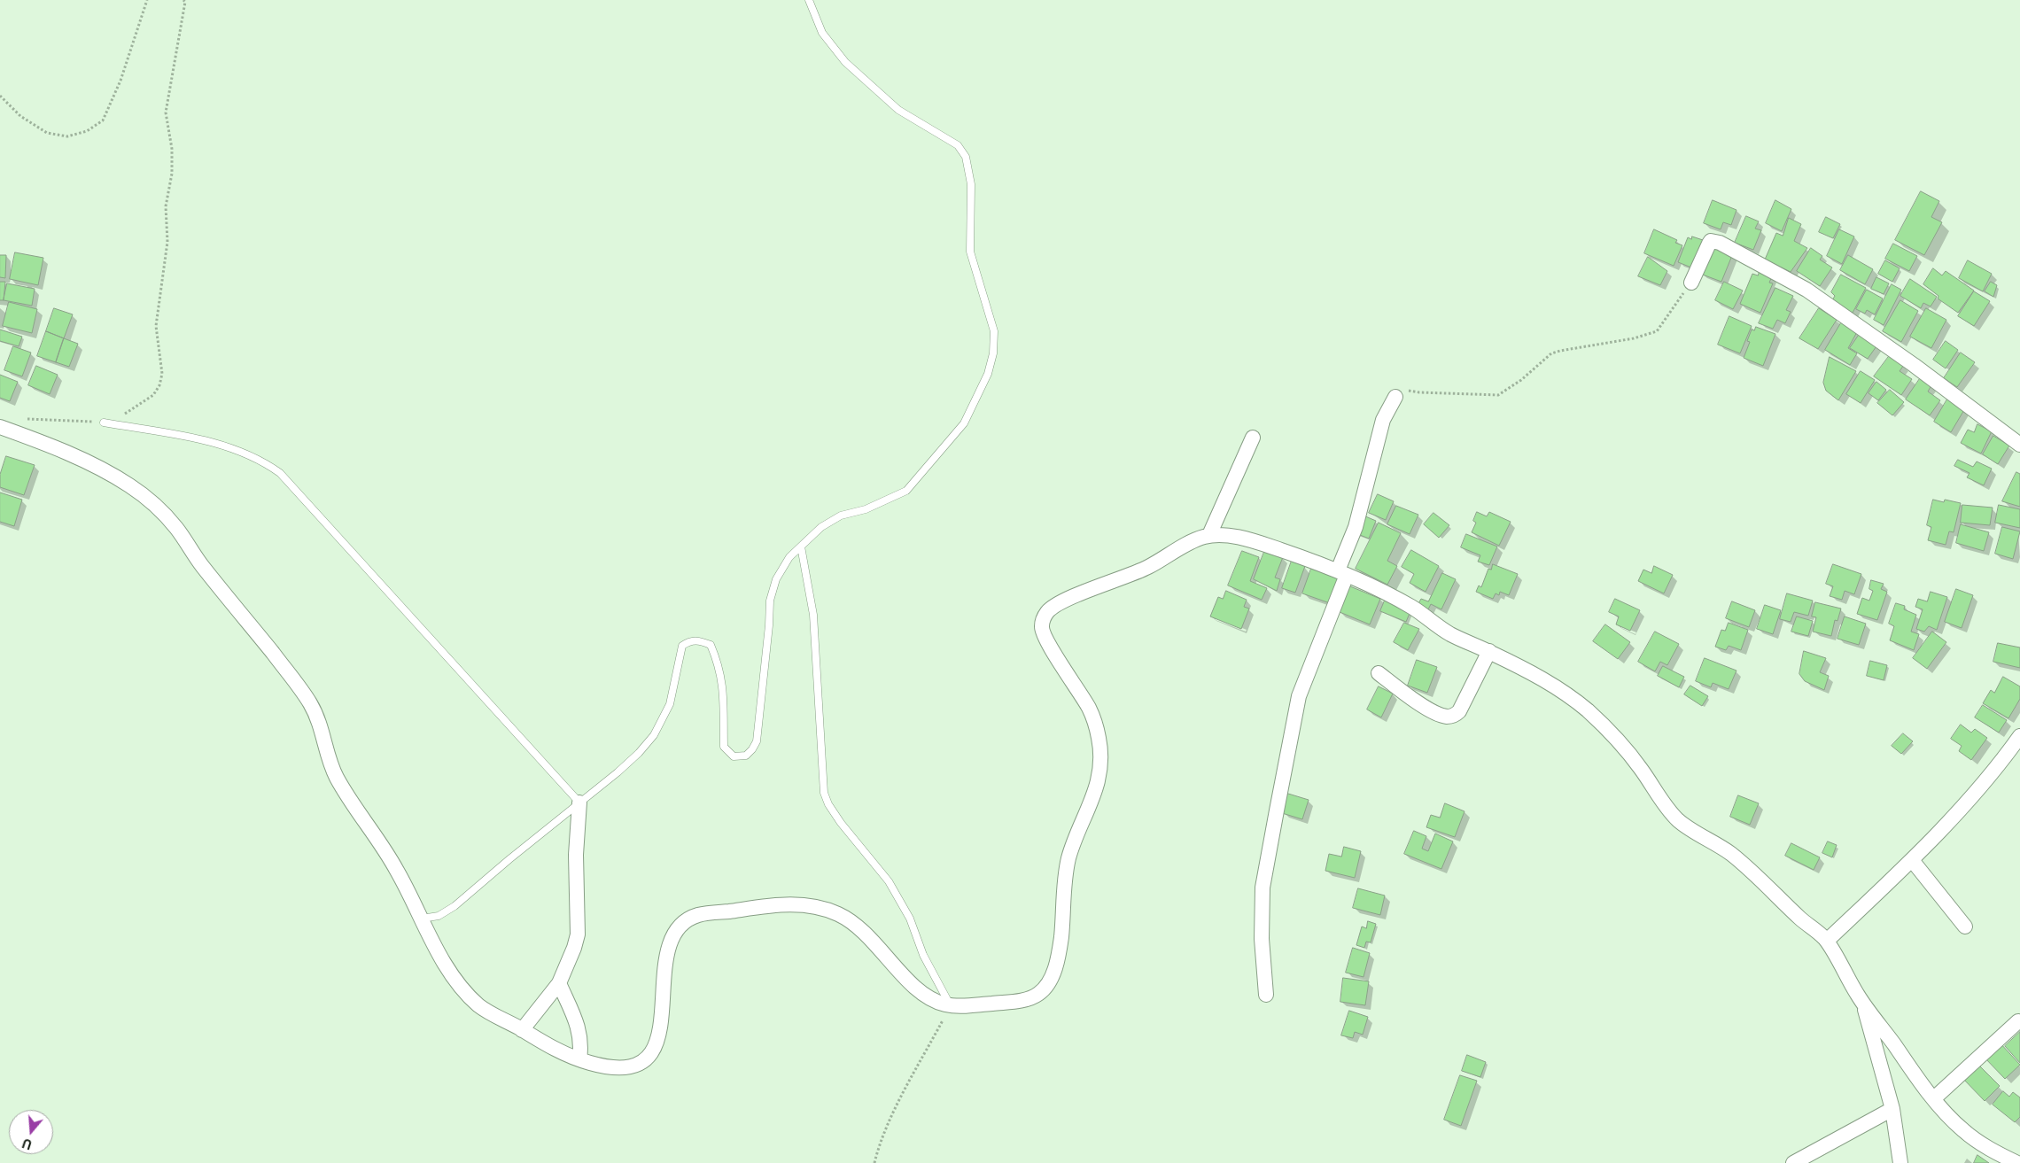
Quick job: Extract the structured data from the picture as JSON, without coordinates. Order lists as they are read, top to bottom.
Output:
{
  "north": "bottom"
}
